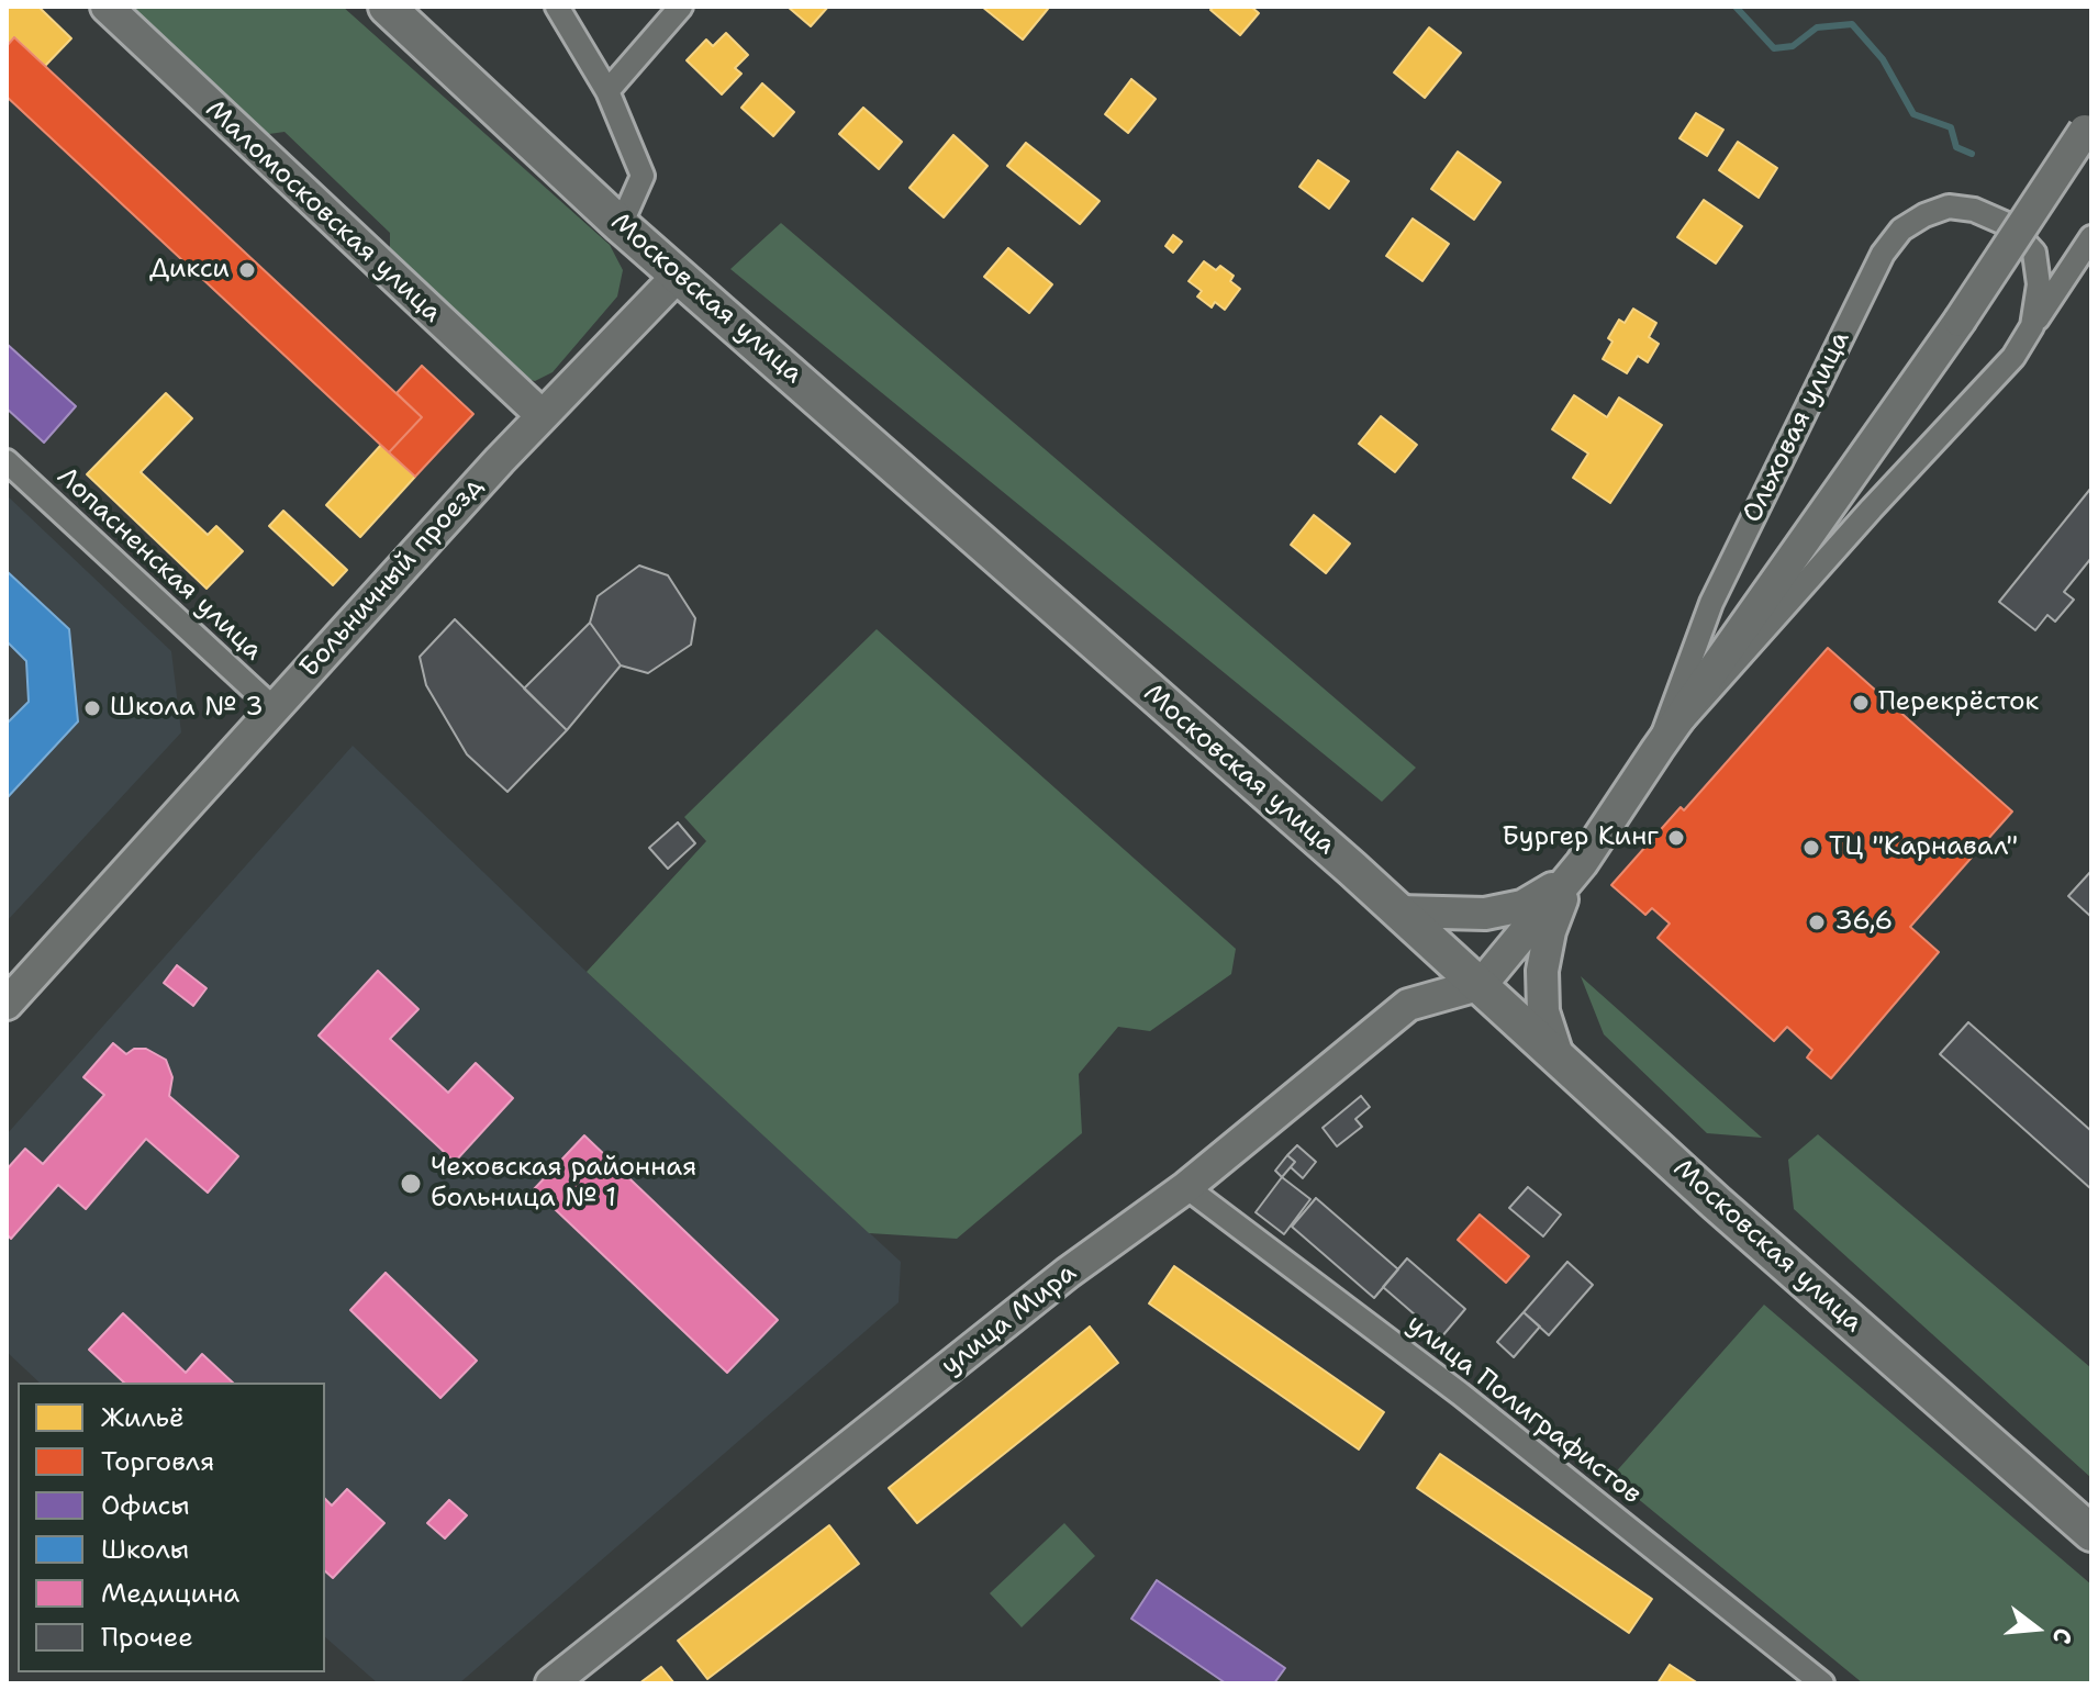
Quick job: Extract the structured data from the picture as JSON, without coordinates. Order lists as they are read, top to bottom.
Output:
{
  "streets": {
    "main road": ["Московская улица"],
    "street": [
      "Маломосковская улица",
      "Ольховая улица",
      "Лопасненская улица",
      "Больничный проезд",
      "улица Мира",
      "улица Полиграфистов"
    ]
  },
  "crossings": [
    ["Маломосковская улица", "Больничный проезд"],
    ["Московская улица", "Ольховая улица"],
    ["Московская улица", "Больничный проезд"],
    ["Московская улица", "улица Мира"],
    ["Ольховая улица", "улица Мира"],
    ["Лопасненская улица", "Больничный проезд"],
    ["улица Мира", "улица Полиграфистов"]
  ],
  "places": [
    "Дикси",
    "Перекрёсток",
    "Школа № 3",
    "Бургер Кинг",
    "ТЦ \"Карнавал\"",
    "36,6",
    "Чеховская районная больница № 1"
  ],
  "legend": [
    "Жильё",
    "Торговля",
    "Офисы",
    "Школы",
    "Медицина",
    "Прочее"
  ],
  "north": "right"
}
